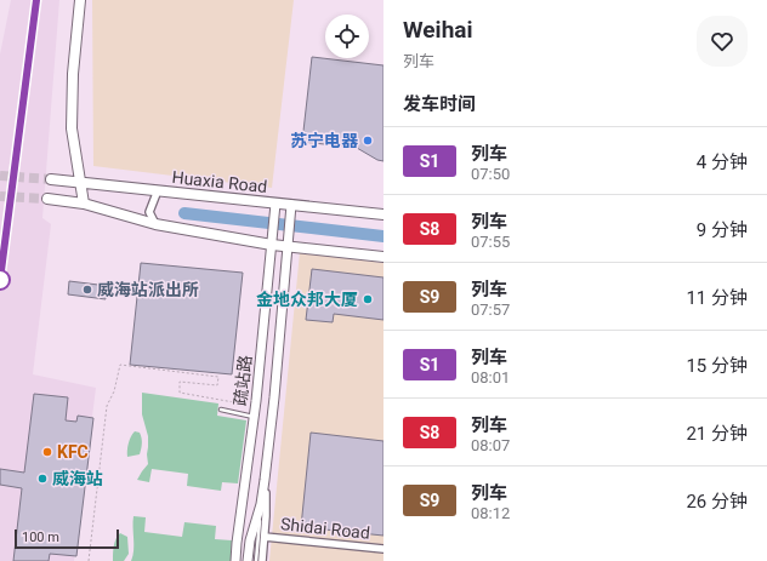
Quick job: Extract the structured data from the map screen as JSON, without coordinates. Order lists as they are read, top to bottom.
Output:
{
  "streets": {
    "main road": ["Huaxia Road"],
    "street": ["疏站路", "Shidai Road"]
  },
  "crossings": [
    ["Huaxia Road", "疏站路"]
  ],
  "places": [
    "苏宁电器",
    "威海站派出所",
    "金地众邦大厦",
    "KFC",
    "威海站"
  ],
  "scale_bar": "100 m",
  "page": {
    "heading": [
      ["Weihai", "列车"],
      "发车时间"
    ],
    "list": [
      {
        "mark": "S1",
        "name": "列车",
        "note": "07:50",
        "value": "4 分钟"
      },
      {
        "mark": "S8",
        "name": "列车",
        "note": "07:55",
        "value": "9 分钟"
      },
      {
        "mark": "S9",
        "name": "列车",
        "note": "07:57",
        "value": "11 分钟"
      },
      {
        "mark": "S1",
        "name": "列车",
        "note": "08:01",
        "value": "15 分钟"
      },
      {
        "mark": "S8",
        "name": "列车",
        "note": "08:07",
        "value": "21 分钟"
      },
      {
        "mark": "S9",
        "name": "列车",
        "note": "08:12",
        "value": "26 分钟"
      }
    ],
    "scale": "100 m"
  }
}
